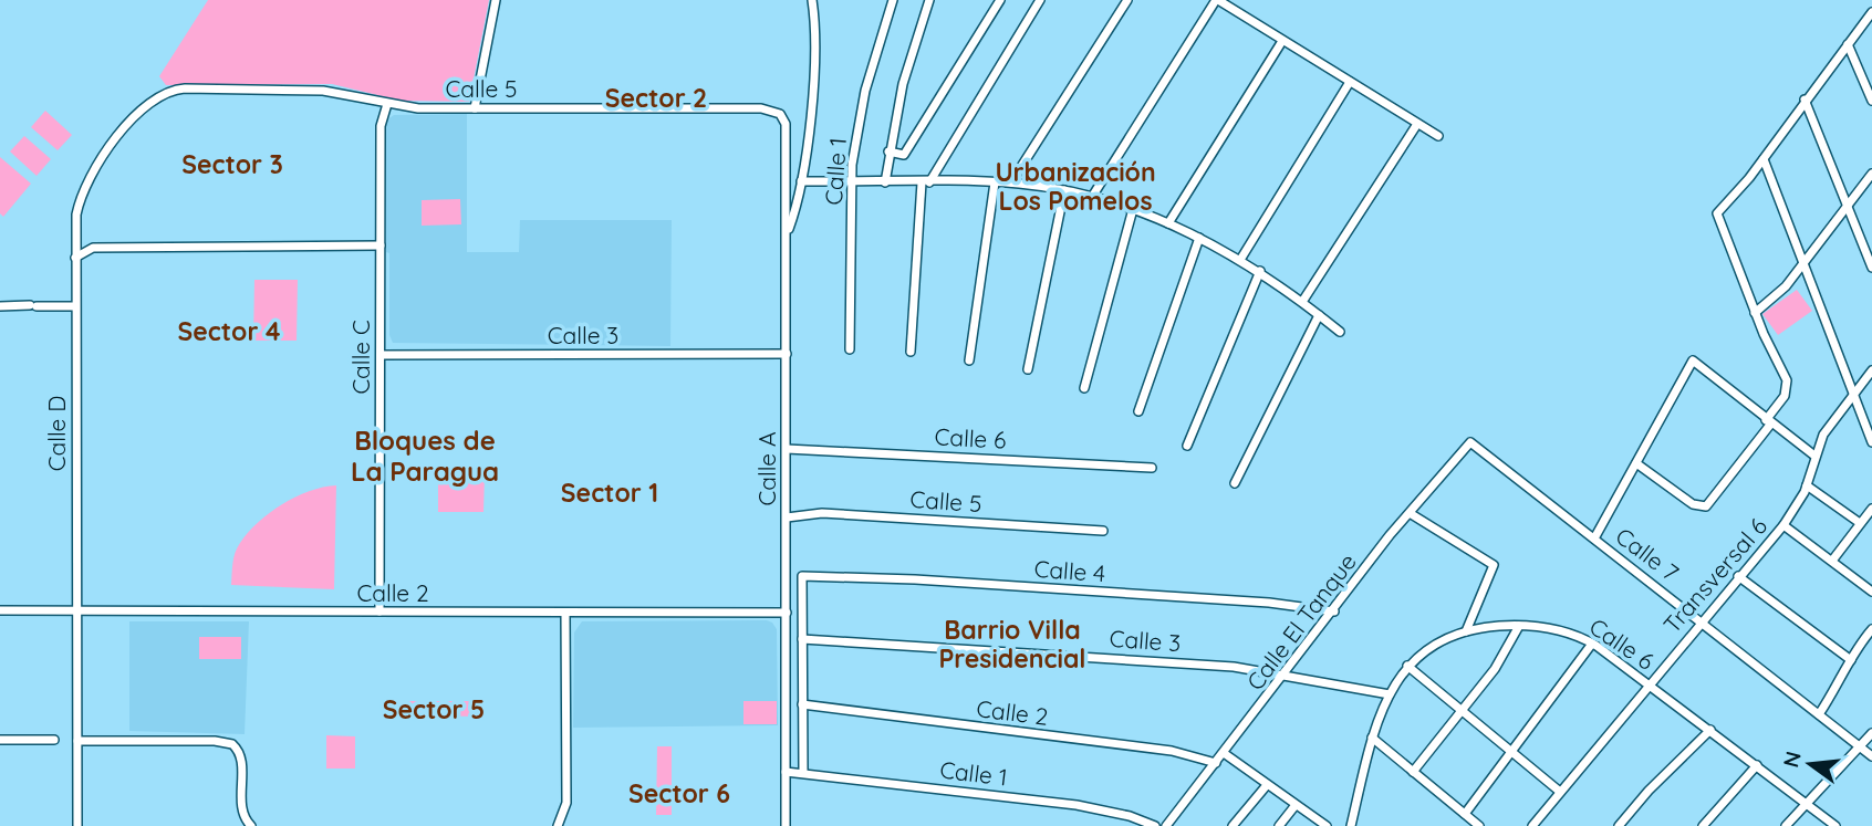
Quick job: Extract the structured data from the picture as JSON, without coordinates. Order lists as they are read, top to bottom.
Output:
{
  "streets": {
    "street": [
      "Calle 5",
      "Calle 1",
      "Calle 3",
      "Calle C",
      "Calle D",
      "Calle 6",
      "Calle A",
      "Calle 7",
      "Calle 4",
      "Transversal 6",
      "Calle 2",
      "Calle El Tanque"
    ]
  },
  "crossings": [
    ["Calle 5", "Calle C"],
    ["Calle 5", "Calle D"],
    ["Calle 5", "Calle A"],
    ["Calle 1", "Calle A"],
    ["Calle 3", "Calle C"],
    ["Calle 3", "Calle 6"],
    ["Calle 3", "Calle A"],
    ["Calle 3", "Calle El Tanque"],
    ["Calle C", "Calle 2"],
    ["Calle D", "Calle 2"],
    ["Calle 6", "Calle A"],
    ["Calle 6", "Transversal 6"],
    ["Calle A", "Calle 2"],
    ["Calle 7", "Transversal 6"],
    ["Calle 7", "Calle El Tanque"],
    ["Calle 4", "Calle 2"],
    ["Calle 4", "Calle El Tanque"],
    ["Calle 2", "Calle El Tanque"]
  ],
  "districts": [
    "Sector 2",
    "Sector 3",
    "Urbanización Los Pomelos",
    "Sector 4",
    "Bloques de La Paragua",
    "Sector 1",
    "Barrio Villa Presidencial",
    "Sector 5",
    "Sector 6"
  ],
  "north": "left"
}
